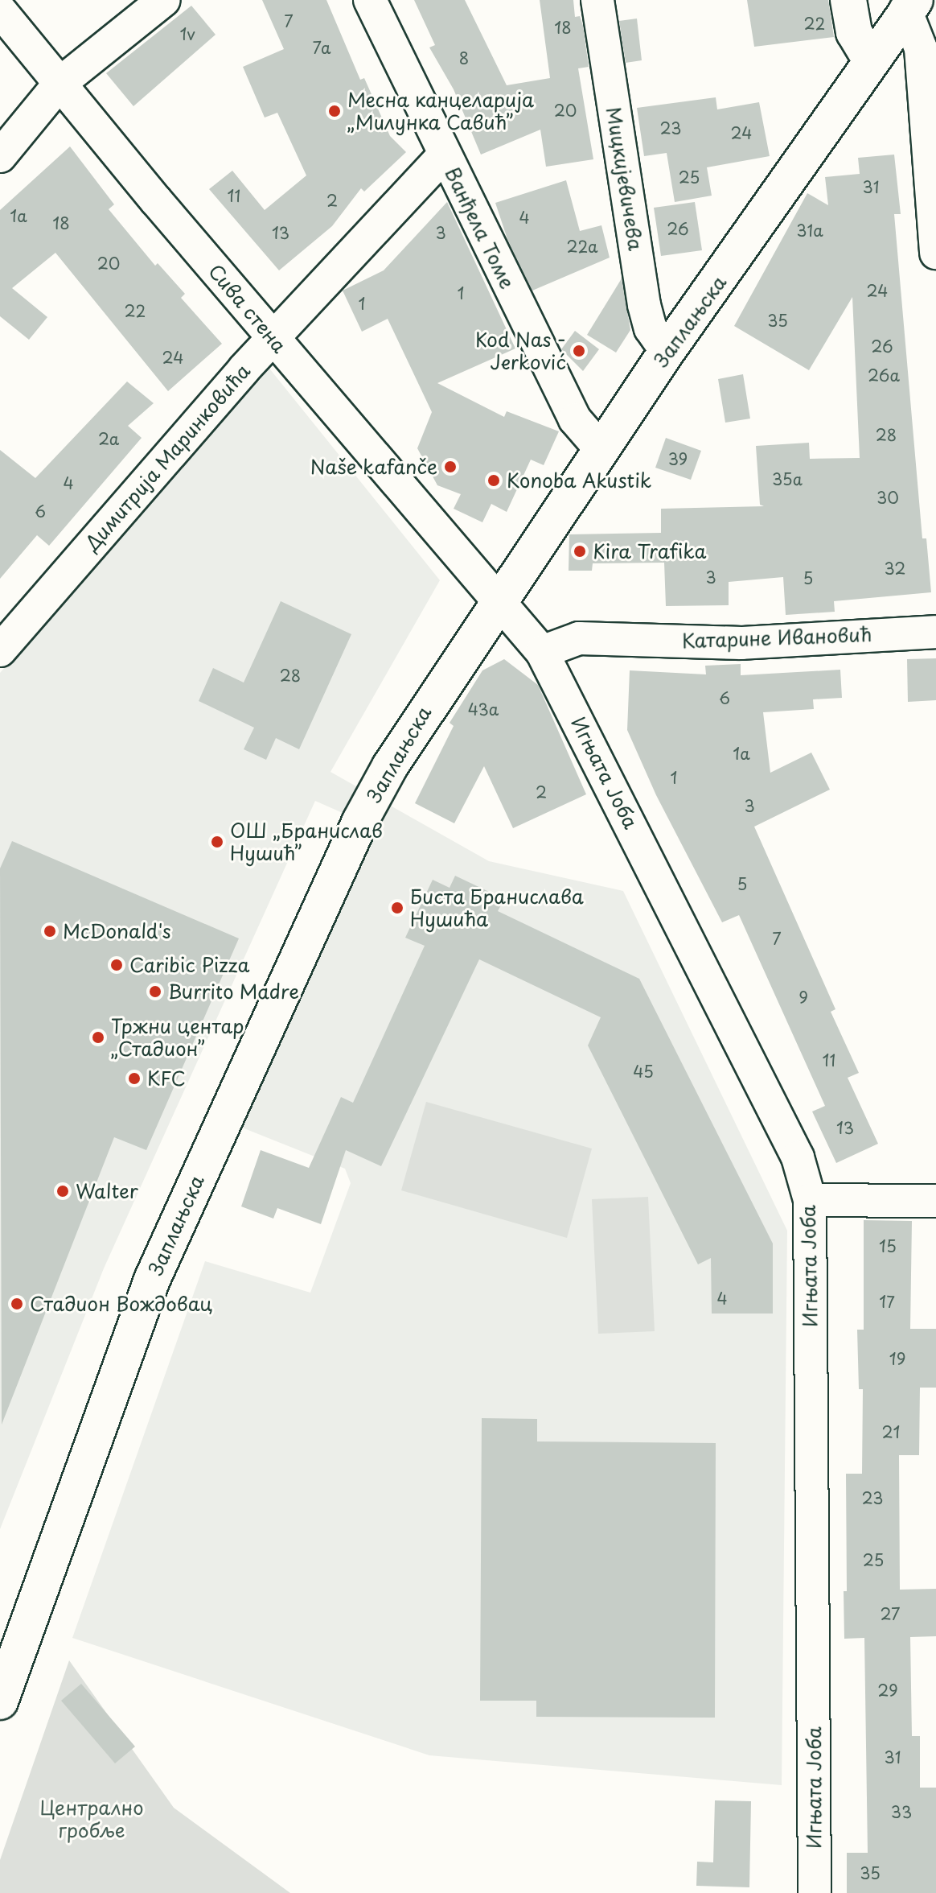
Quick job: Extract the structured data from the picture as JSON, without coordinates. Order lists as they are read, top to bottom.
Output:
{
  "streets": {
    "main road": ["Заплањска"],
    "street": [
      "Мицкијевичева",
      "Ванђела Томе",
      "Сива стена",
      "Димитрија Маринковића",
      "Катарине Ивановић",
      "Игњата Јоба"
    ]
  },
  "crossings": [
    ["Мицкијевичева", "Заплањска"],
    ["Ванђела Томе", "Заплањска"],
    ["Ванђела Томе", "Димитрија Маринковића"],
    ["Сива стена", "Заплањска"],
    ["Сива стена", "Димитрија Маринковића"],
    ["Сива стена", "Игњата Јоба"],
    ["Заплањска", "Игњата Јоба"],
    ["Катарине Ивановић", "Игњата Јоба"]
  ],
  "parks": ["Централно гробље"],
  "places": [
    "Месна канцеларија „Милунка Савић”",
    "Kod Nas - Jerković",
    "Naše kafanče",
    "Konoba Akustik",
    "Kira Trafika",
    "ОШ „Бранислав Нушић”",
    "Биста Бранислава Нушића",
    "McDonald's",
    "Caribic Pizza",
    "Burrito Madre",
    "Тржни центар „Стадион”",
    "KFC",
    "Walter",
    "Стадион Вождовац"
  ],
  "house_numbers": [
    "7",
    "22",
    "18",
    "1v",
    "7a",
    "8",
    "20",
    "23",
    "24",
    "25",
    "31",
    "11",
    "2",
    "1a",
    "4",
    "18",
    "26",
    "31a",
    "13",
    "3",
    "22a",
    "20",
    "24",
    "1",
    "1",
    "22",
    "35",
    "26",
    "24",
    "26a",
    "28",
    "2a",
    "39",
    "35a",
    "4",
    "30",
    "6",
    "32",
    "3",
    "5",
    "28",
    "6",
    "43a",
    "1a",
    "1",
    "2",
    "3",
    "5",
    "7",
    "9",
    "11",
    "45",
    "13",
    "15",
    "4",
    "17",
    "19",
    "21",
    "23",
    "25",
    "27",
    "29",
    "31",
    "33",
    "35"
  ]
}
